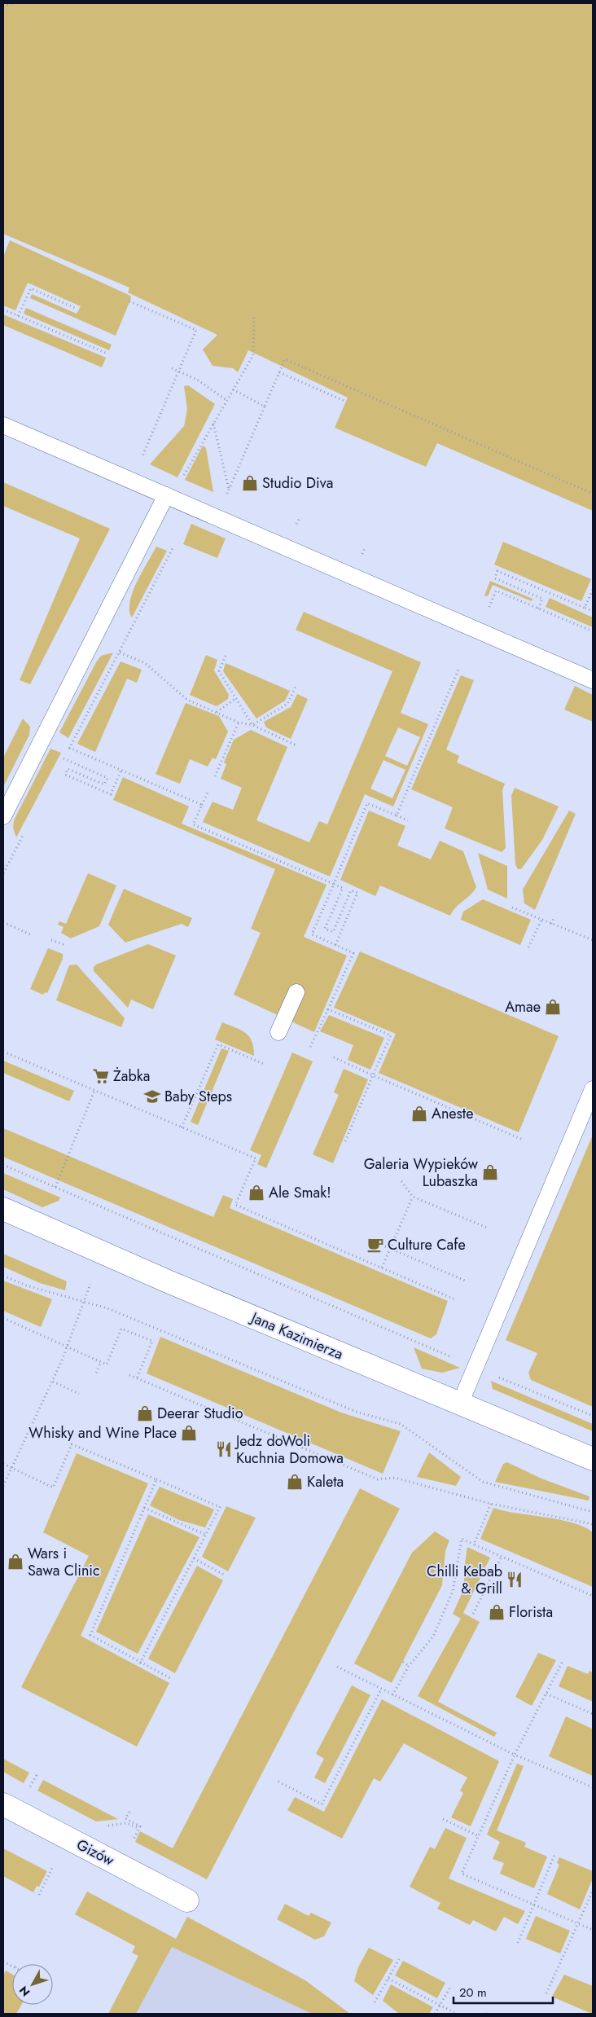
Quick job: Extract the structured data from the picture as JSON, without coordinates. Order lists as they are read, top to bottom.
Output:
{
  "streets": {
    "street": ["Jana Kazimierza", "Gizów"]
  },
  "places": {
    "shop": [
      "Studio Diva",
      "Amae",
      "Aneste",
      "Galeria Wypieków Lubaszka",
      "Ale Smak!",
      "Deerar Studio",
      "Whisky and Wine Place",
      "Kaleta",
      "Wars i Sawa Clinic",
      "Florista"
    ],
    "supermarket": ["Żabka"],
    "school or university": ["Baby Steps"],
    "cafe": ["Culture Cafe"],
    "restaurant": ["Jedz doWoli Kuchnia Domowa", "Chilli Kebab & Grill"]
  },
  "scale_bar": "20 m",
  "north": "bottom left"
}
